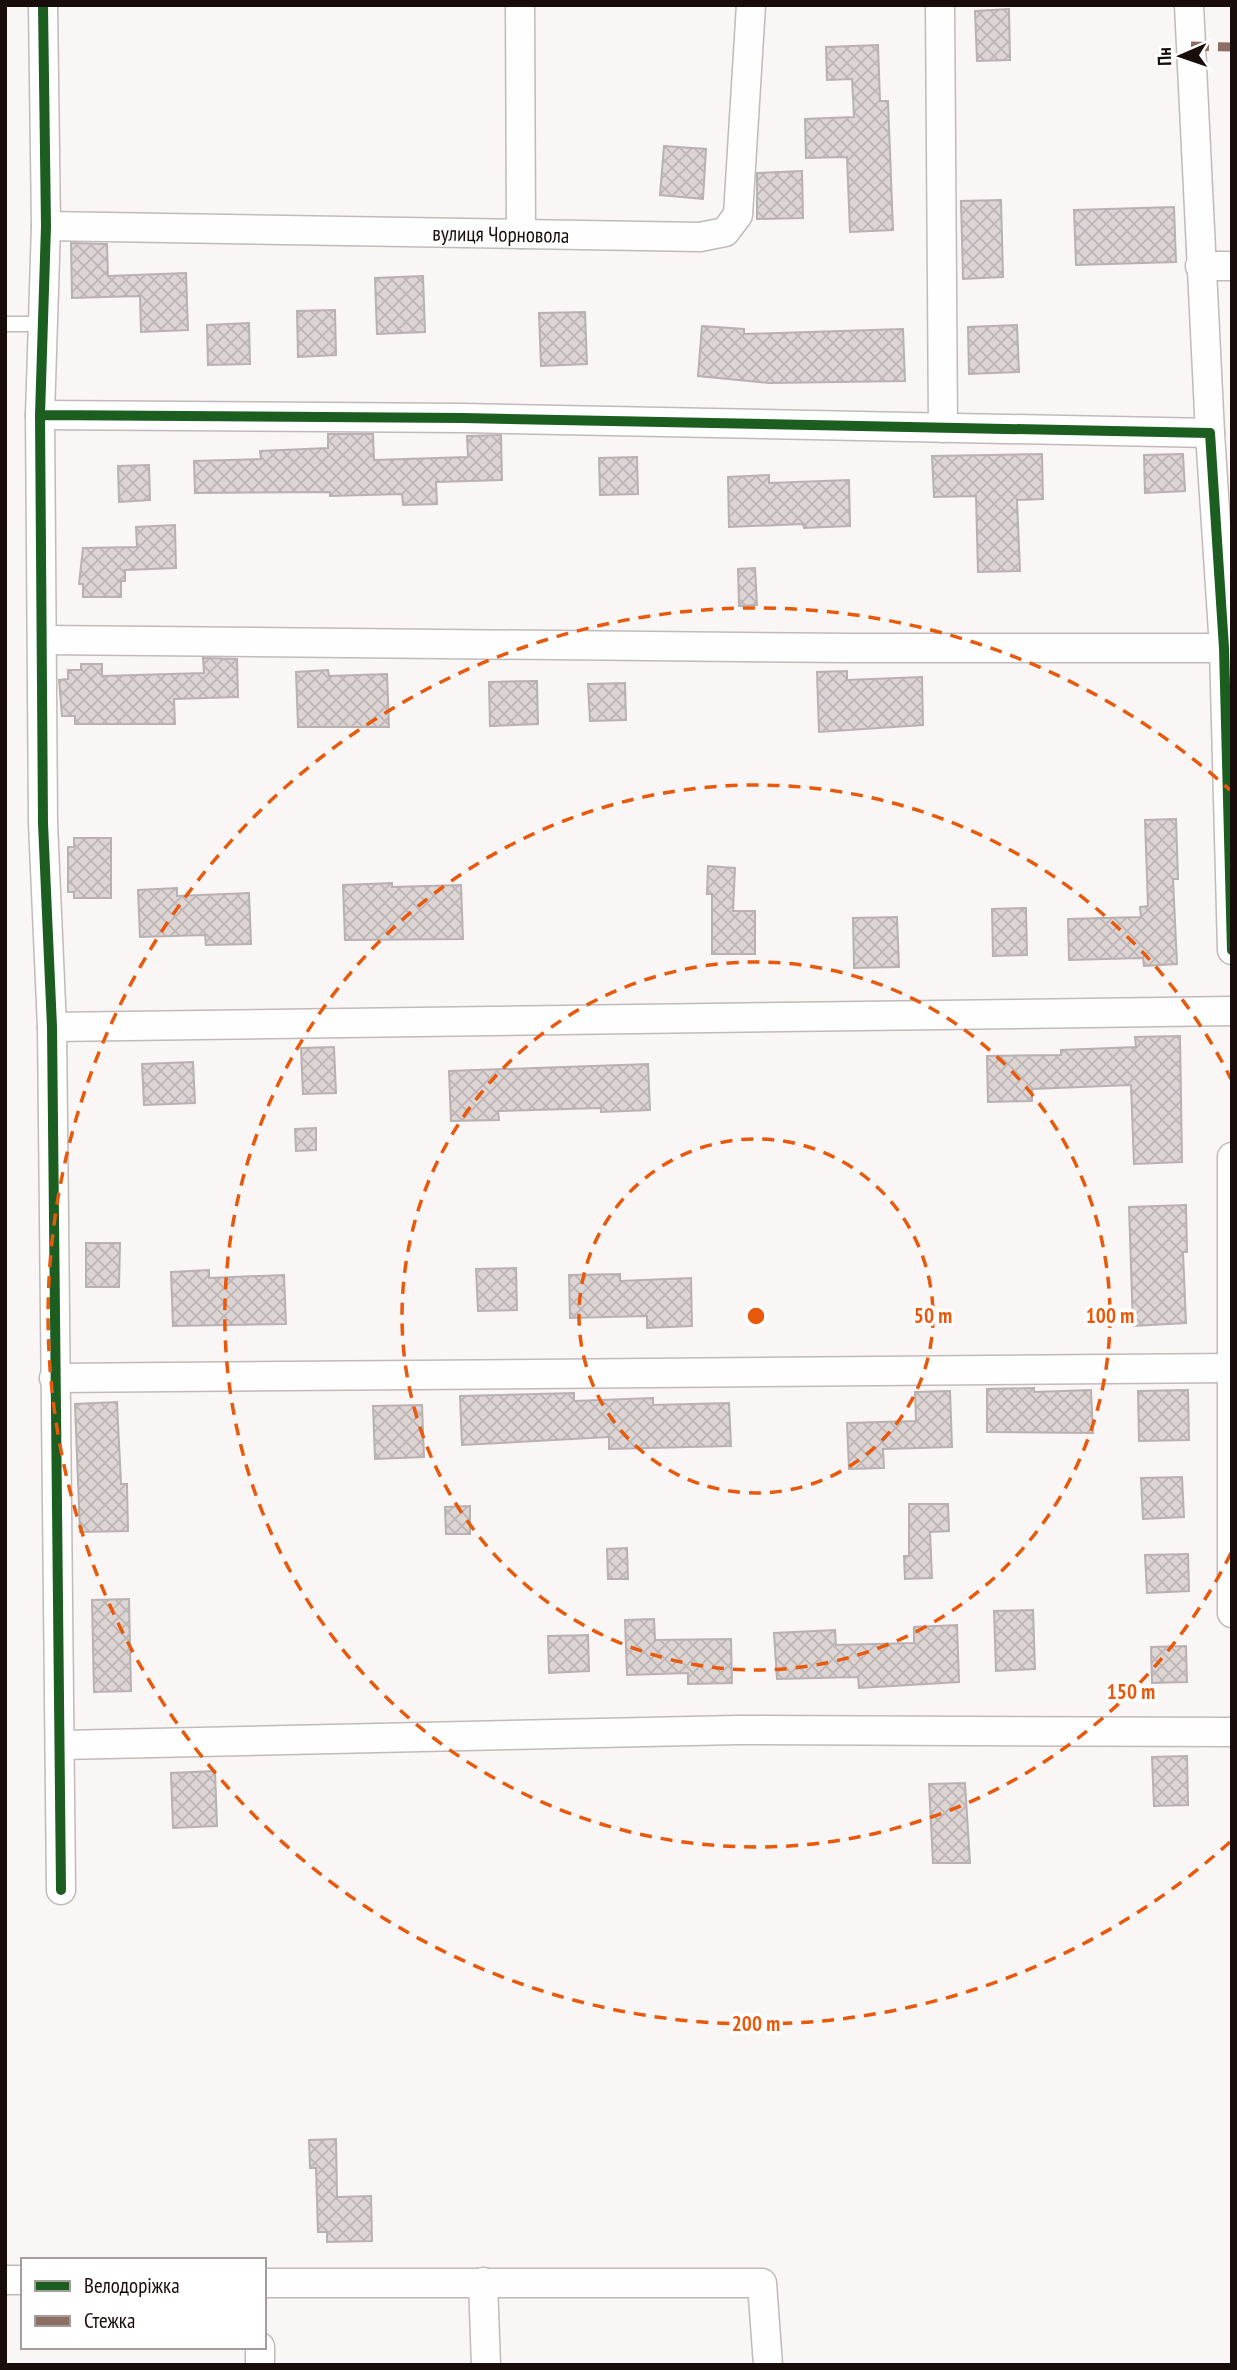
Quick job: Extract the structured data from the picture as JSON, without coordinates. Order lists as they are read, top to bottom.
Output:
{
  "streets": {
    "street": ["вулиця Чорновола"]
  },
  "legend": ["Велодоріжка", "Стежка"],
  "north": "left",
  "rings": [
    "50 m",
    "100 m",
    "150 m",
    "200 m"
  ]
}
